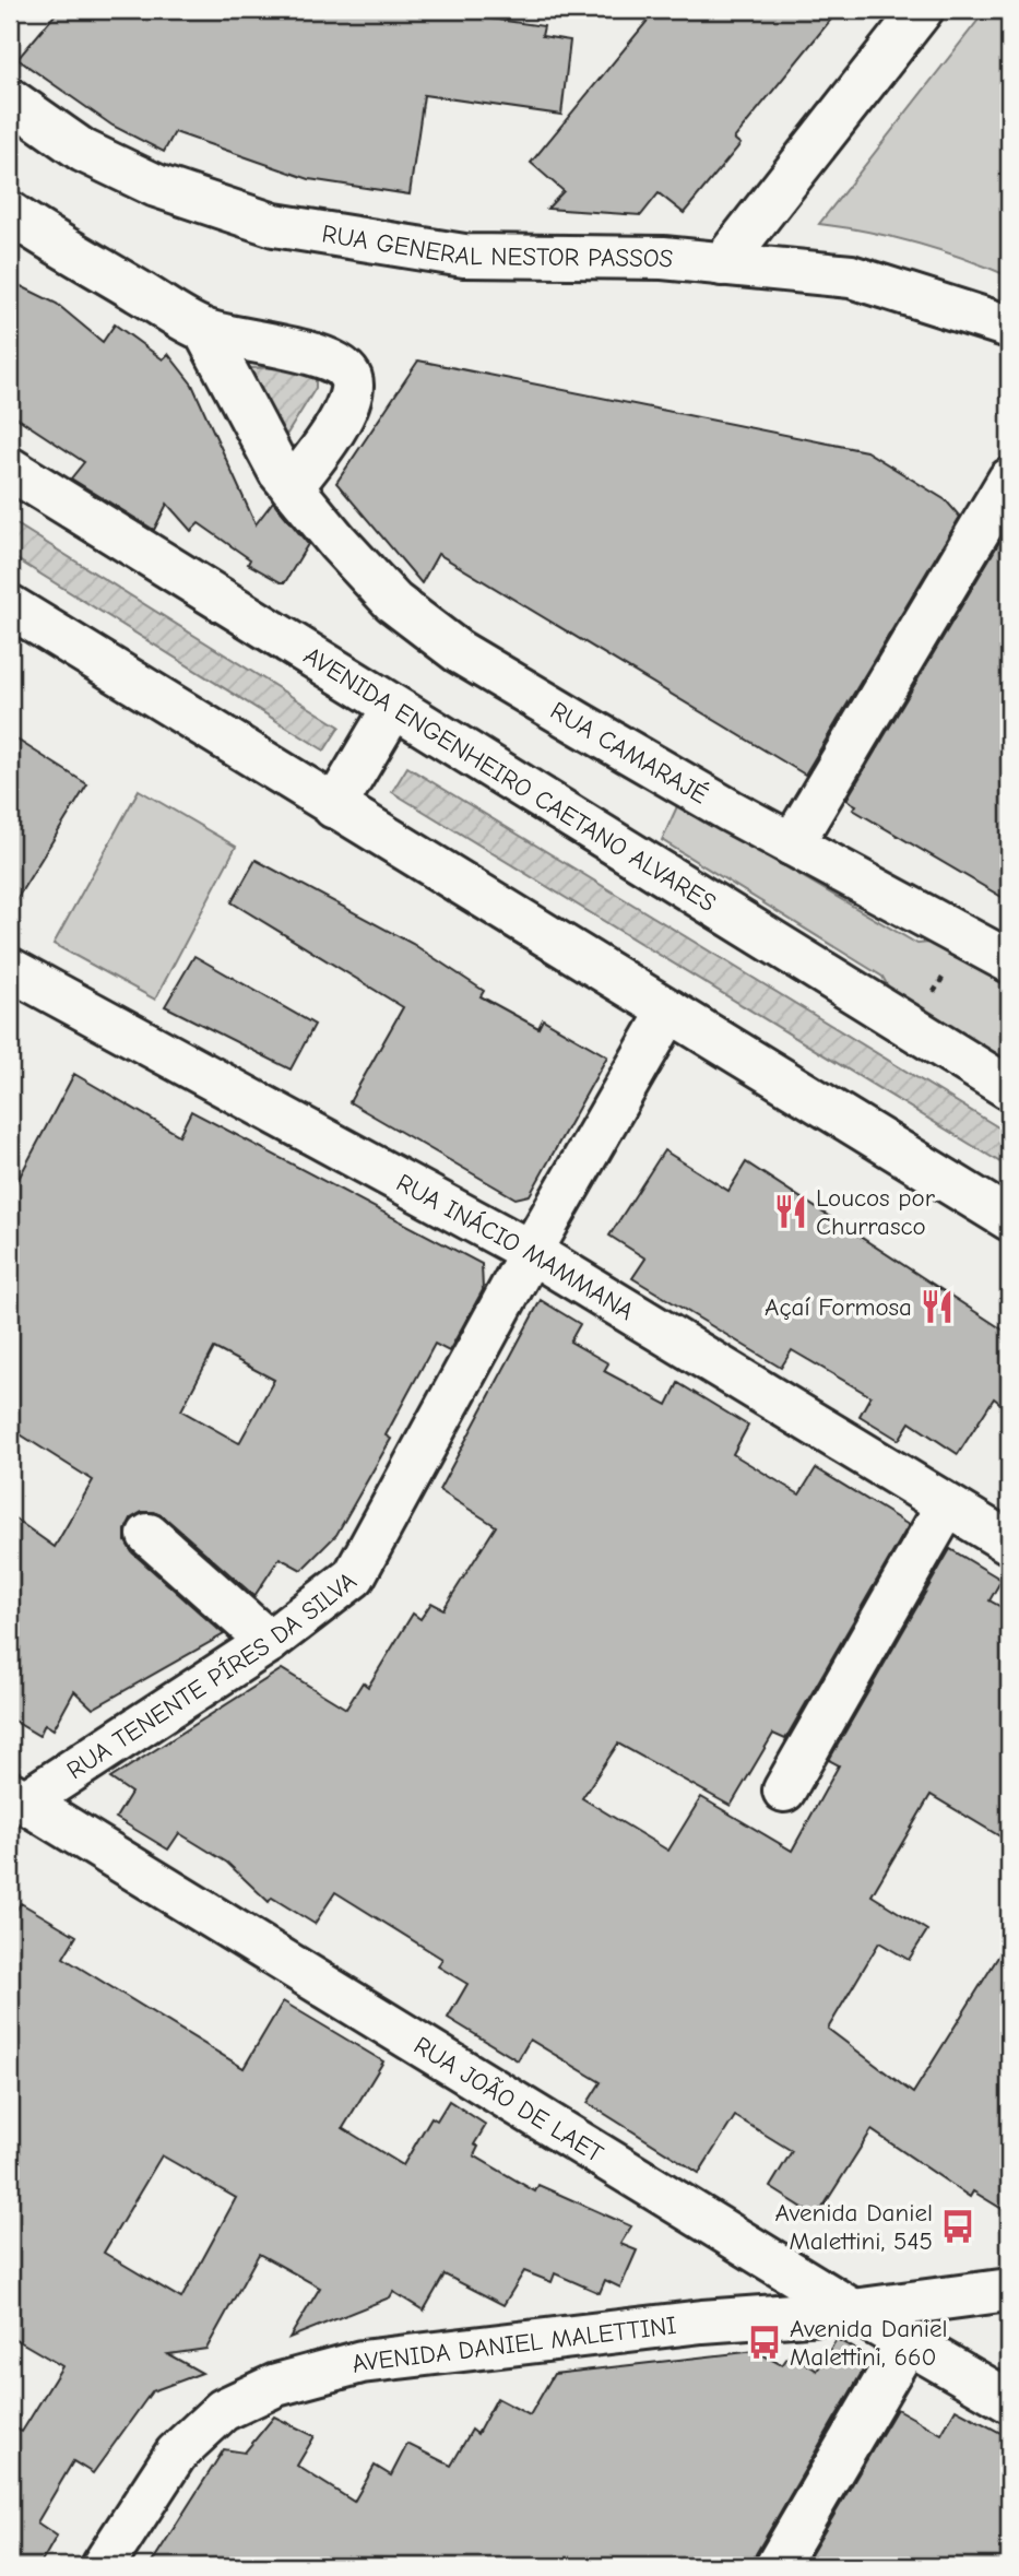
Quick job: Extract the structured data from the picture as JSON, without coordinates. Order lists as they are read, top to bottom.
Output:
{
  "streets": {
    "street": [
      "RUA GENERAL NESTOR PASSOS",
      "RUA CAMARAJÉ",
      "AVENIDA ENGENHEIRO CAETANO ALVARES",
      "RUA INÁCIO MAMMANA",
      "RUA TENENTE PÍRES DA SILVA",
      "RUA JOÃO DE LAET",
      "AVENIDA DANIEL MALETTINI"
    ]
  },
  "crossings": [
    ["RUA INÁCIO MAMMANA", "RUA TENENTE PÍRES DA SILVA"],
    ["RUA TENENTE PÍRES DA SILVA", "RUA JOÃO DE LAET"],
    ["RUA JOÃO DE LAET", "AVENIDA DANIEL MALETTINI"]
  ],
  "places": {
    "restaurant": ["Loucos por Churrasco", "Açaí Formosa"],
    "bus stop": ["Avenida Daniel Malettini, 545", "Avenida Daniel Malettini, 660"]
  }
}
